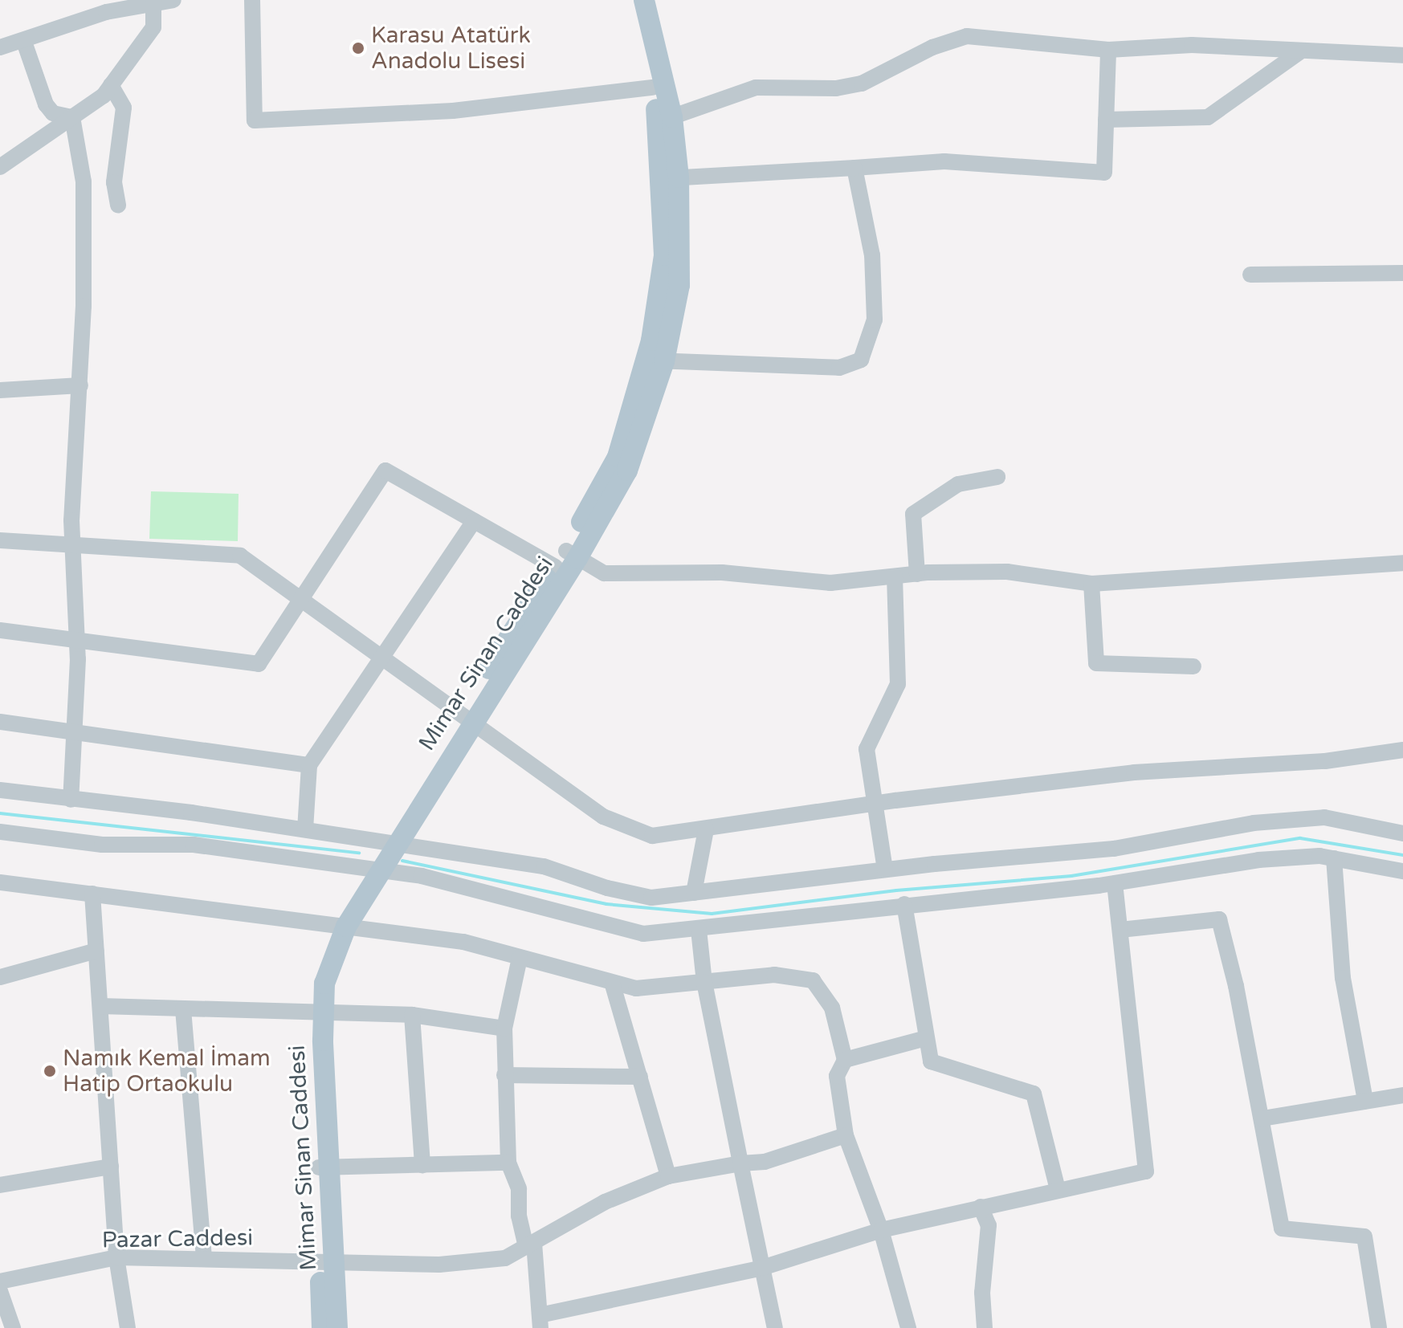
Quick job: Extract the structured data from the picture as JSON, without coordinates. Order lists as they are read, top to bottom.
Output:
{
  "streets": {
    "main road": ["Mimar Sinan Caddesi"],
    "street": ["Pazar Caddesi"]
  },
  "crossings": [
    ["Mimar Sinan Caddesi", "Pazar Caddesi"]
  ],
  "places": ["Karasu Atatürk Anadolu Lisesi", "Namık Kemal İmam Hatip Ortaokulu"]
}
